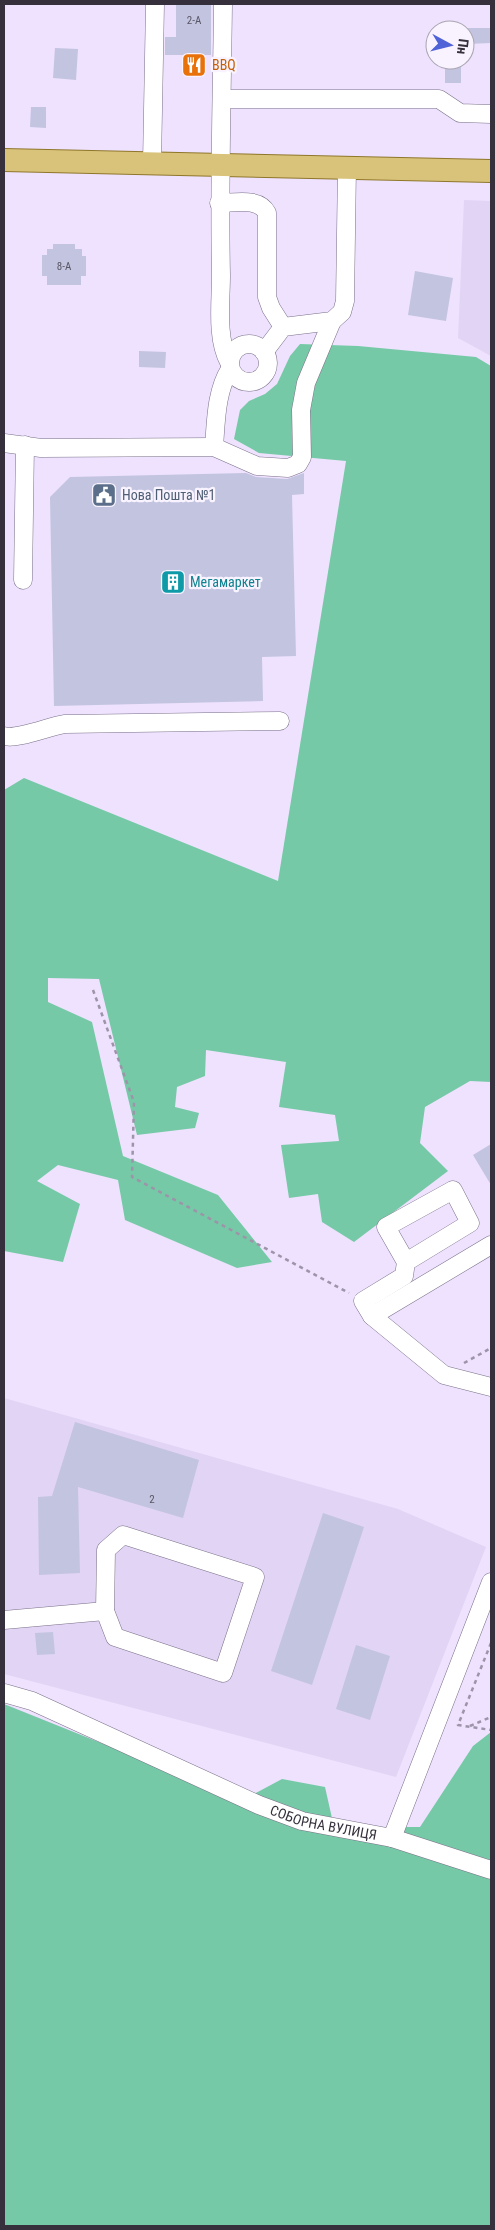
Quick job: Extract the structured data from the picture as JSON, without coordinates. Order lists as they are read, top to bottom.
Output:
{
  "streets": {
    "street": ["СОБОРНА ВУЛИЦЯ"]
  },
  "places": {
    "restaurant": ["BBQ"],
    "public building": ["Нова Пошта №1"],
    "building": ["Мегамаркет"]
  },
  "house_numbers": ["2-А", "8-А", "2"],
  "north": "right"
}
